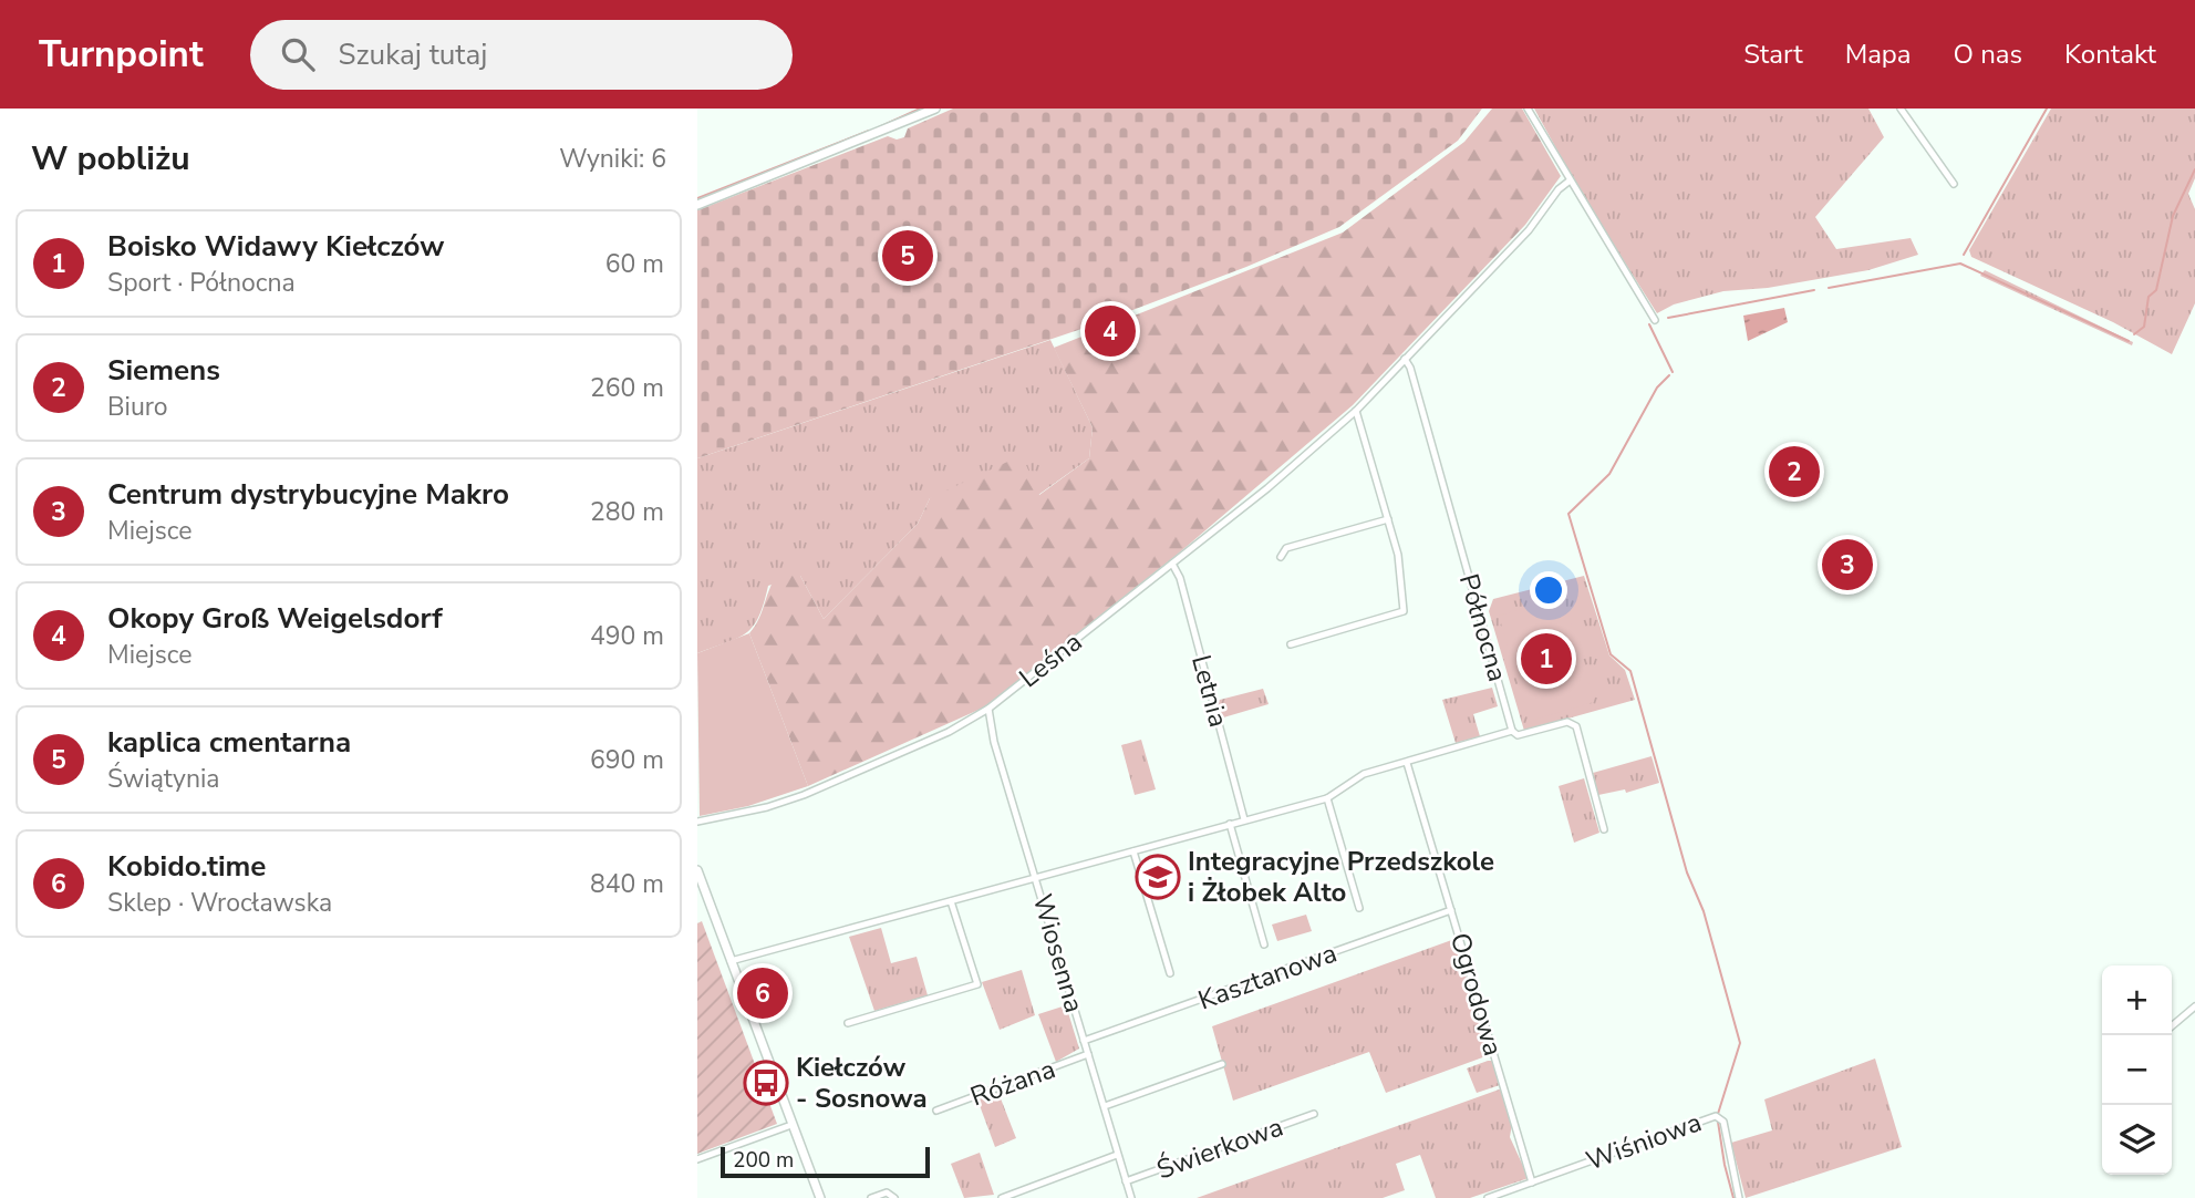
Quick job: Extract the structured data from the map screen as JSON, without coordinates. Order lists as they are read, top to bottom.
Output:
{
  "streets": {
    "street": [
      "Północna",
      "Leśna",
      "Letnia",
      "Wiosenna",
      "Kasztanowa",
      "Ogrodowa",
      "Różana",
      "Wiśniowa",
      "Świerkowa"
    ]
  },
  "crossings": [
    ["Północna", "Leśna"],
    ["Leśna", "Letnia"],
    ["Leśna", "Wiosenna"],
    ["Wiosenna", "Kasztanowa"],
    ["Wiosenna", "Różana"],
    ["Wiosenna", "Świerkowa"],
    ["Kasztanowa", "Ogrodowa"],
    ["Ogrodowa", "Wiśniowa"]
  ],
  "places": {
    "school or university": ["Integracyjne Przedszkole i Żłobek Alto"],
    "bus stop": ["Kiełczów - Sosnowa"]
  },
  "scale_bar": "200 m",
  "page": {
    "header": "Turnpoint",
    "search": "Szukaj tutaj",
    "nav": [
      "Start",
      "Mapa",
      "O nas",
      "Kontakt"
    ],
    "heading": ["W pobliżu", "Wyniki: 6"],
    "list": [
      {
        "mark": "1",
        "name": "Boisko Widawy Kiełczów",
        "note": "Sport · Północna",
        "value": "60 m"
      },
      {
        "mark": "2",
        "name": "Siemens",
        "note": "Biuro",
        "value": "260 m"
      },
      {
        "mark": "3",
        "name": "Centrum dystrybucyjne Makro",
        "note": "Miejsce",
        "value": "280 m"
      },
      {
        "mark": "4",
        "name": "Okopy Groß Weigelsdorf",
        "note": "Miejsce",
        "value": "490 m"
      },
      {
        "mark": "5",
        "name": "kaplica cmentarna",
        "note": "Świątynia",
        "value": "690 m"
      },
      {
        "mark": "6",
        "name": "Kobido.time",
        "note": "Sklep · Wrocławska",
        "value": "840 m"
      }
    ],
    "pins": [
      "5",
      "4",
      "2",
      "3",
      "1",
      "6"
    ],
    "map_buttons": ["+", "−"],
    "scale": "200 m"
  }
}
